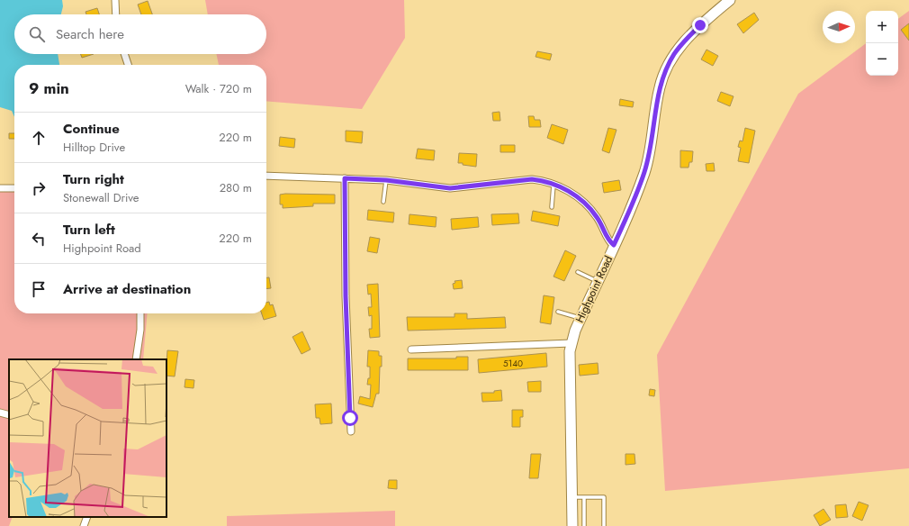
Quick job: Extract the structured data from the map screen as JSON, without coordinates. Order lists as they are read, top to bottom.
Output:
{
  "streets": {
    "street": ["Highpoint Road"]
  },
  "house_numbers": ["5140"],
  "north": "right",
  "page": {
    "map_buttons": ["+", "−"],
    "search": "Search here",
    "heading": ["9 min", "Walk · 720 m"],
    "list": [
      ["Continue", "Hilltop Drive", "220 m"],
      ["Turn right", "Stonewall Drive", "280 m"],
      ["Turn left", "Highpoint Road", "220 m"],
      "Arrive at destination"
    ]
  }
}
